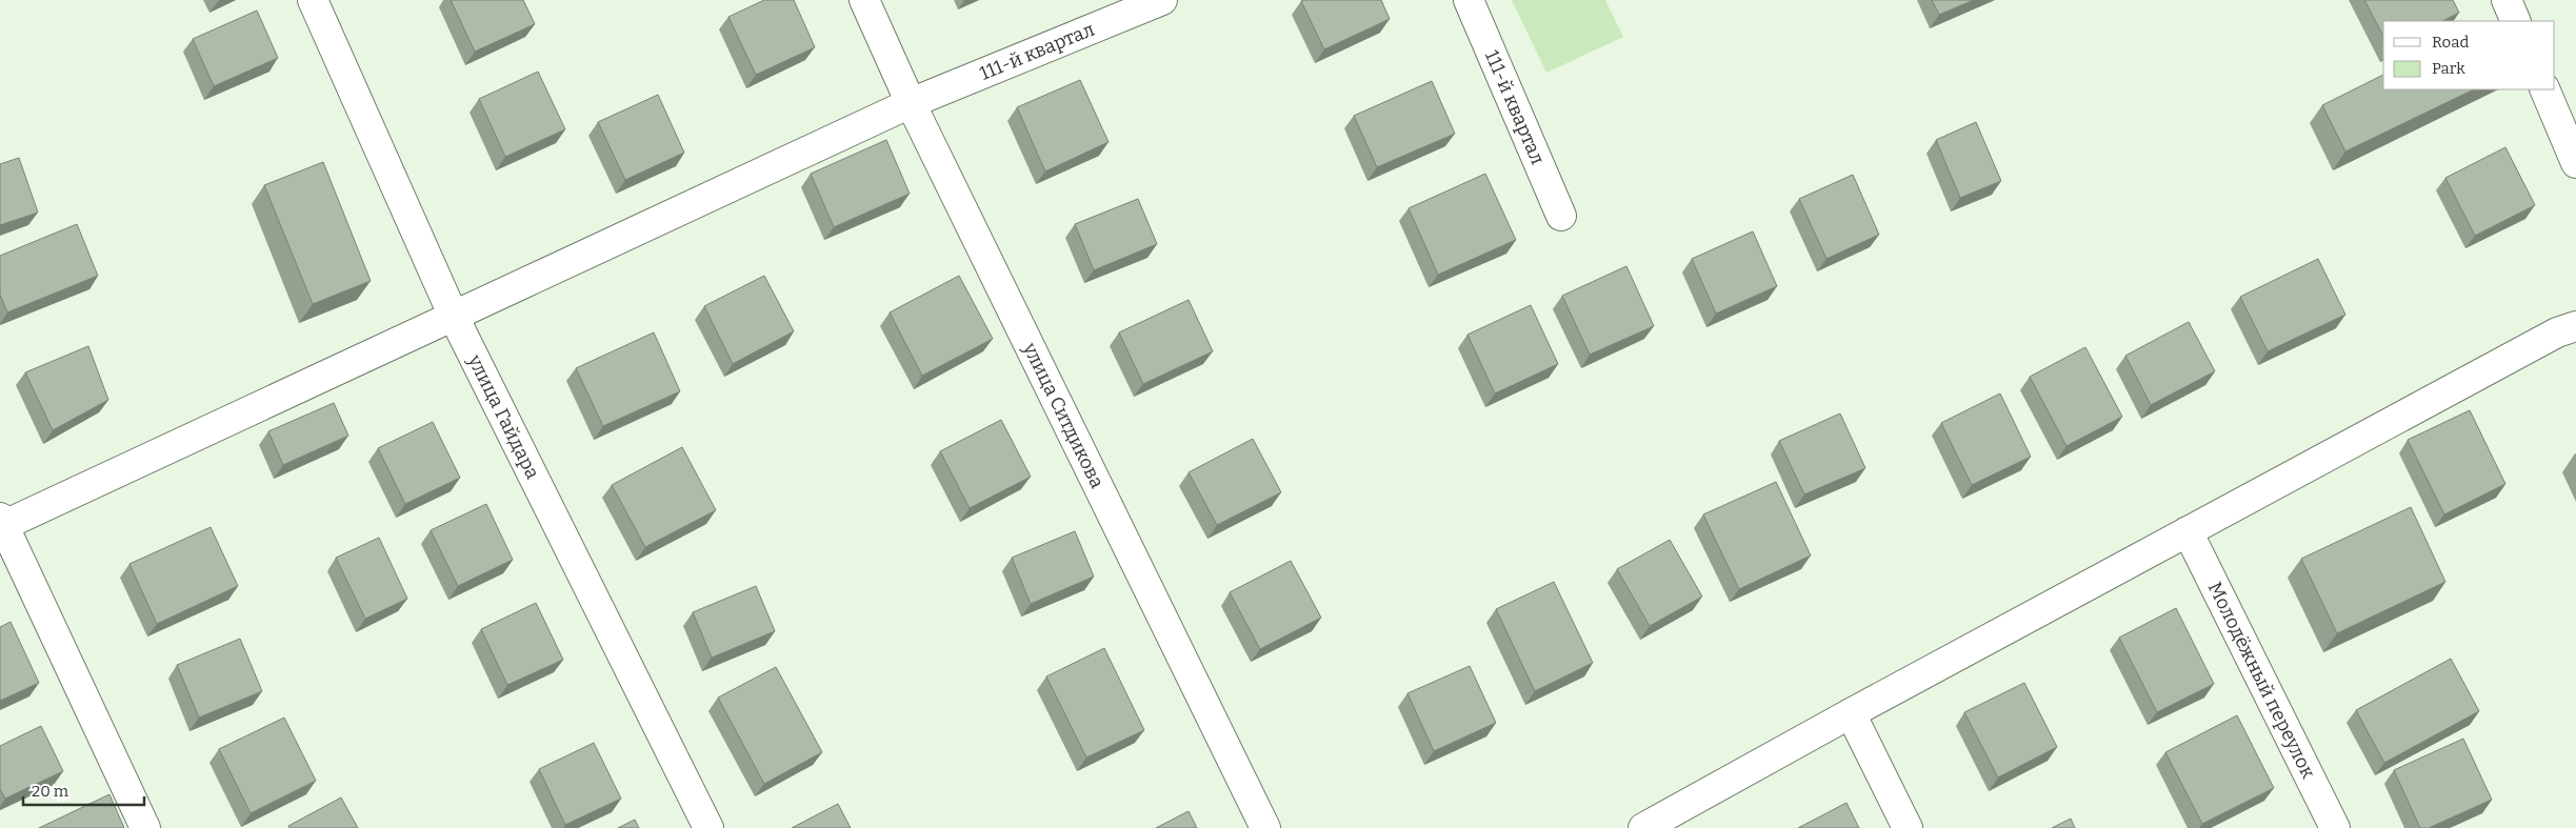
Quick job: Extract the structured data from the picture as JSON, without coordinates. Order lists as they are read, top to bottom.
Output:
{
  "streets": {
    "street": [
      "111-й квартал",
      "улица Ситдикова",
      "улица Гайдара",
      "Молодёжный переулок"
    ]
  },
  "crossings": [
    ["111-й квартал", "улица Ситдикова"],
    ["111-й квартал", "улица Гайдара"]
  ],
  "legend": ["Road", "Park"],
  "scale_bar": "20 m"
}
